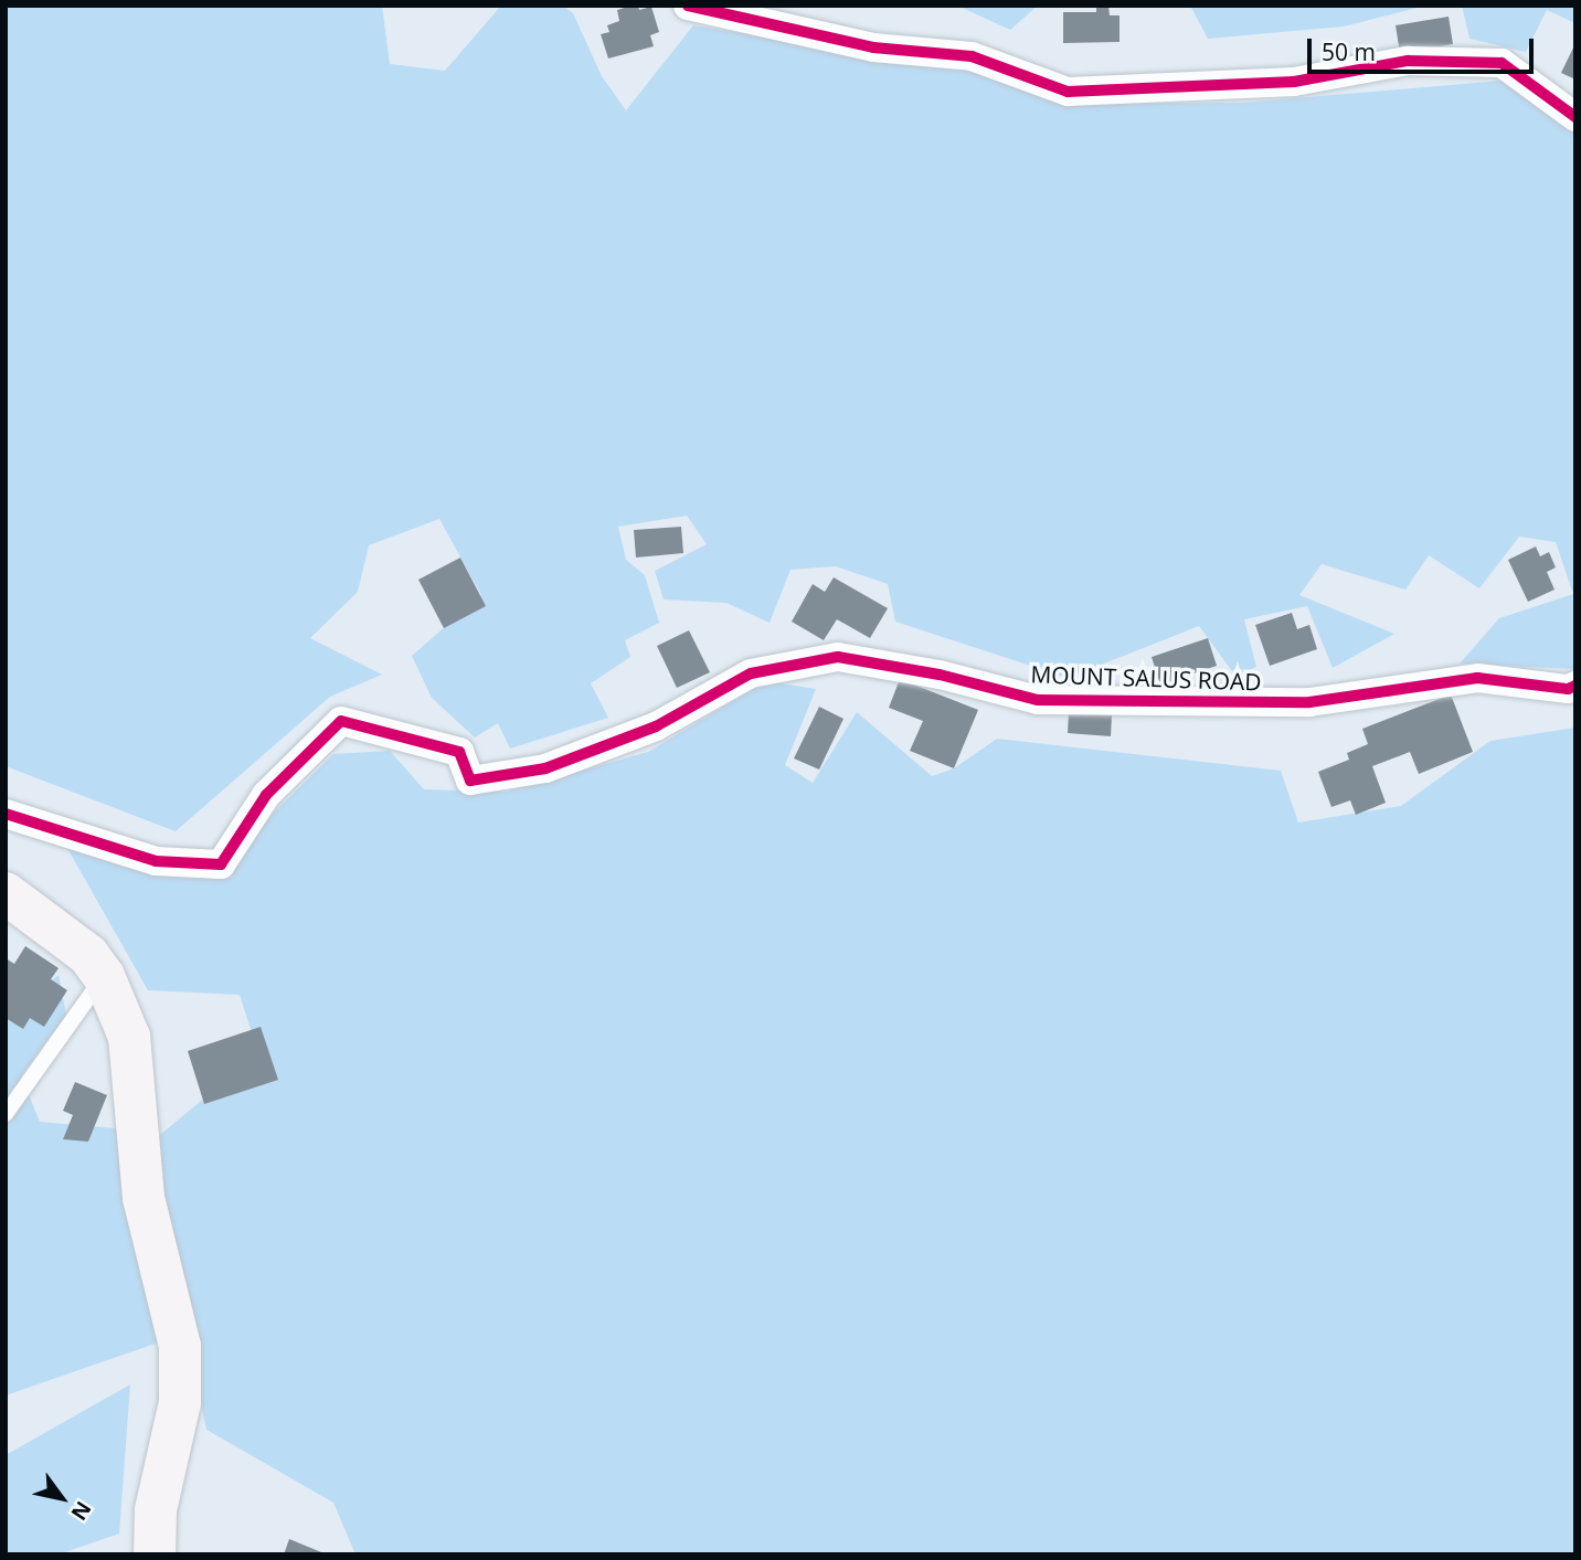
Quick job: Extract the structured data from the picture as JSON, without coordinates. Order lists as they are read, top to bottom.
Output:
{
  "streets": {
    "street": ["MOUNT SALUS ROAD"]
  },
  "scale_bar": "50 m",
  "north": "bottom right"
}
